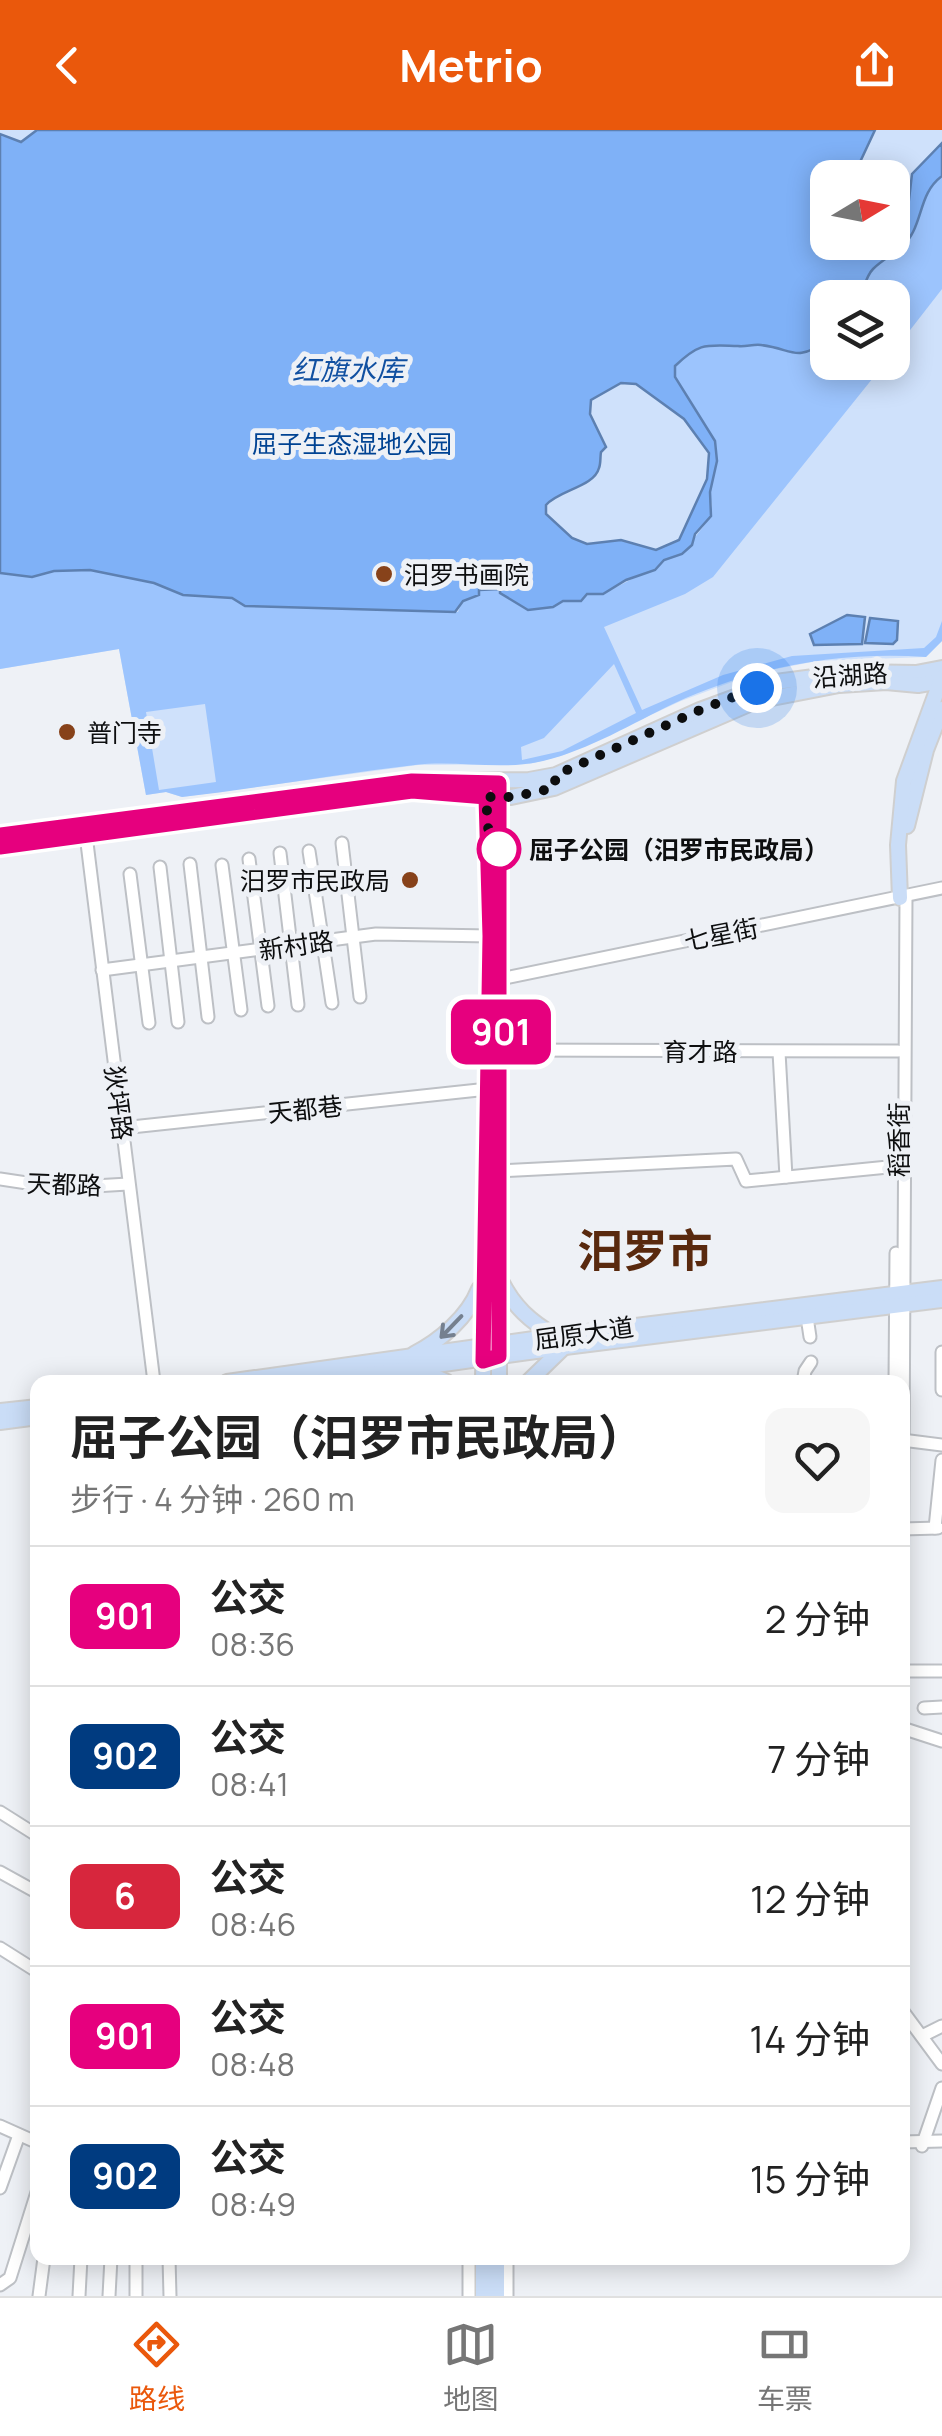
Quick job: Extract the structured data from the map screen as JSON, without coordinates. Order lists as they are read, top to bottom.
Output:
{
  "streets": {
    "main road": ["沿湖路", "屈原大道"],
    "street": [
      "七星街",
      "新村路",
      "育才路",
      "狄坪路",
      "天都巷",
      "稻香街",
      "天都路"
    ]
  },
  "crossings": [
    ["沿湖路", "狄坪路"],
    ["七星街", "稻香街"],
    ["新村路", "狄坪路"],
    ["育才路", "稻香街"],
    ["狄坪路", "天都巷"],
    ["狄坪路", "天都路"],
    ["稻香街", "屈原大道"]
  ],
  "districts": ["汨罗市"],
  "water": ["红旗水库"],
  "parks": ["屈子生态湿地公园"],
  "places": [
    "汨罗书画院",
    "普门寺",
    "屈子公园（汨罗市民政局）",
    "汨罗市民政局"
  ],
  "lines": ["bus line 901"],
  "north": "right",
  "page": {
    "header": "Metrio",
    "on_map": "901",
    "heading": ["屈子公园（汨罗市民政局）", "步行 · 4 分钟 · 260 m"],
    "list": [
      {
        "mark": "901",
        "name": "公交",
        "note": "08:36",
        "value": "2 分钟"
      },
      {
        "mark": "902",
        "name": "公交",
        "note": "08:41",
        "value": "7 分钟"
      },
      {
        "mark": "6",
        "name": "公交",
        "note": "08:46",
        "value": "12 分钟"
      },
      {
        "mark": "901",
        "name": "公交",
        "note": "08:48",
        "value": "14 分钟"
      },
      {
        "mark": "902",
        "name": "公交",
        "note": "08:49",
        "value": "15 分钟"
      }
    ],
    "tabs": ["路线", "地图", "车票"]
  }
}
